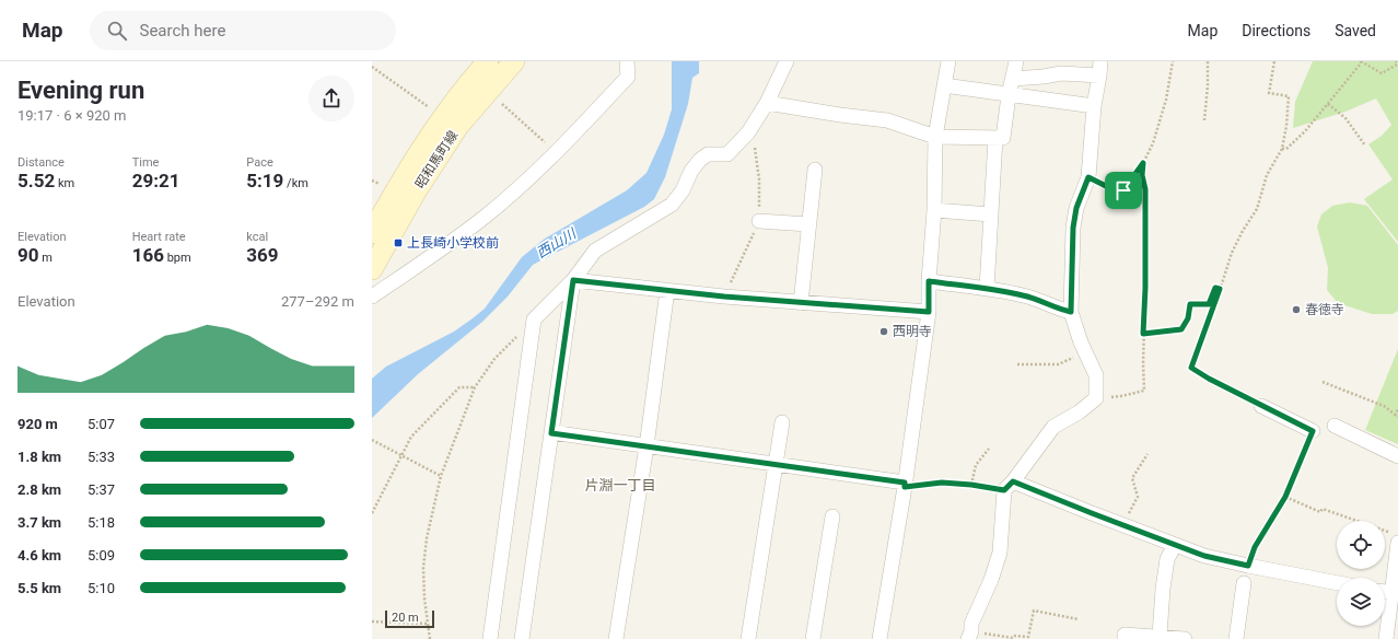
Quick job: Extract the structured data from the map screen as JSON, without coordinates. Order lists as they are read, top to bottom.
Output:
{
  "streets": {
    "main road": ["昭和馬町線"]
  },
  "districts": ["片淵一丁目"],
  "water": ["西山川"],
  "places": {
    "transit": ["上長崎小学校前"],
    "other": ["春徳寺", "西明寺"]
  },
  "scale_bar": "20 m",
  "page": {
    "header": "Map",
    "search": "Search here",
    "nav": ["Map", "Directions", "Saved"],
    "heading": ["Evening run", "19:17 · 6 × 920 m"],
    "stats": [
      ["Distance", "5.52 km"],
      ["Time", "29:21"],
      ["Pace", "5:19 /km"],
      ["Elevation", "90 m"],
      ["Heart rate", "166 bpm"],
      ["kcal", "369"]
    ],
    "chart": ["Elevation", "277–292 m"],
    "list": [
      {
        "name": "920 m",
        "note": "5:07"
      },
      {
        "name": "1.8 km",
        "note": "5:33"
      },
      {
        "name": "2.8 km",
        "note": "5:37"
      },
      {
        "name": "3.7 km",
        "note": "5:18"
      },
      {
        "name": "4.6 km",
        "note": "5:09"
      },
      {
        "name": "5.5 km",
        "note": "5:10"
      }
    ],
    "scale": "20 m"
  }
}
